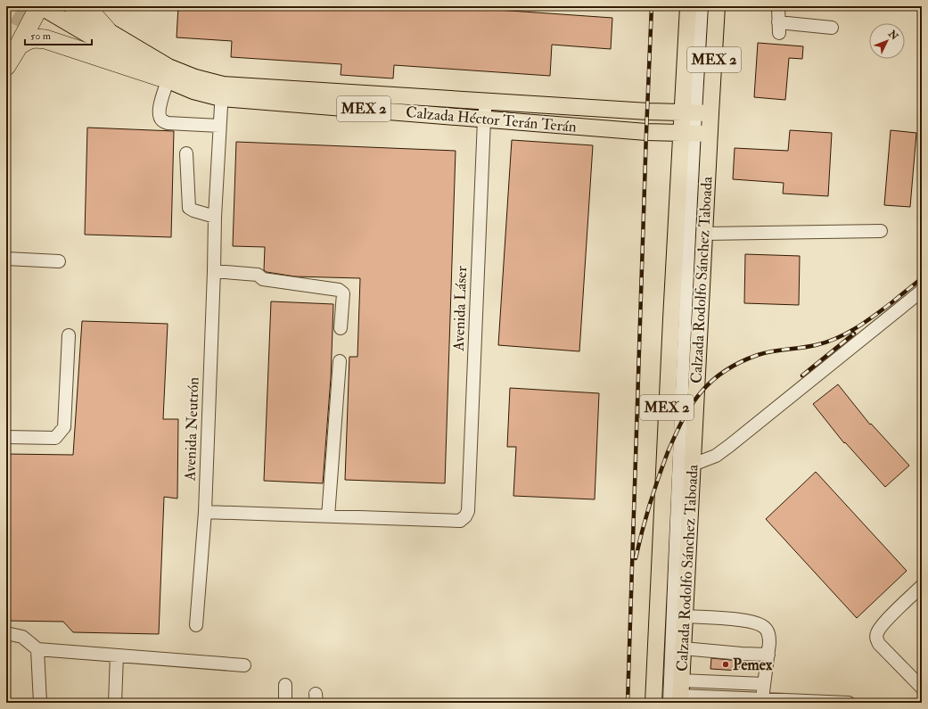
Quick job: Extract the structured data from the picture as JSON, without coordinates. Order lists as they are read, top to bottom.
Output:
{
  "streets": {
    "main road": ["MEX 2", "Calzada Héctor Terán Terán", "Calzada Rodolfo Sánchez Taboada"],
    "street": ["Avenida Láser", "Avenida Neutrón"]
  },
  "crossings": [
    ["Calzada Héctor Terán Terán", "Calzada Rodolfo Sánchez Taboada"],
    ["Calzada Héctor Terán Terán", "Avenida Láser"],
    ["Calzada Héctor Terán Terán", "Avenida Neutrón"]
  ],
  "places": ["Pemex"],
  "scale_bar": "50 m",
  "north": "top right"
}
